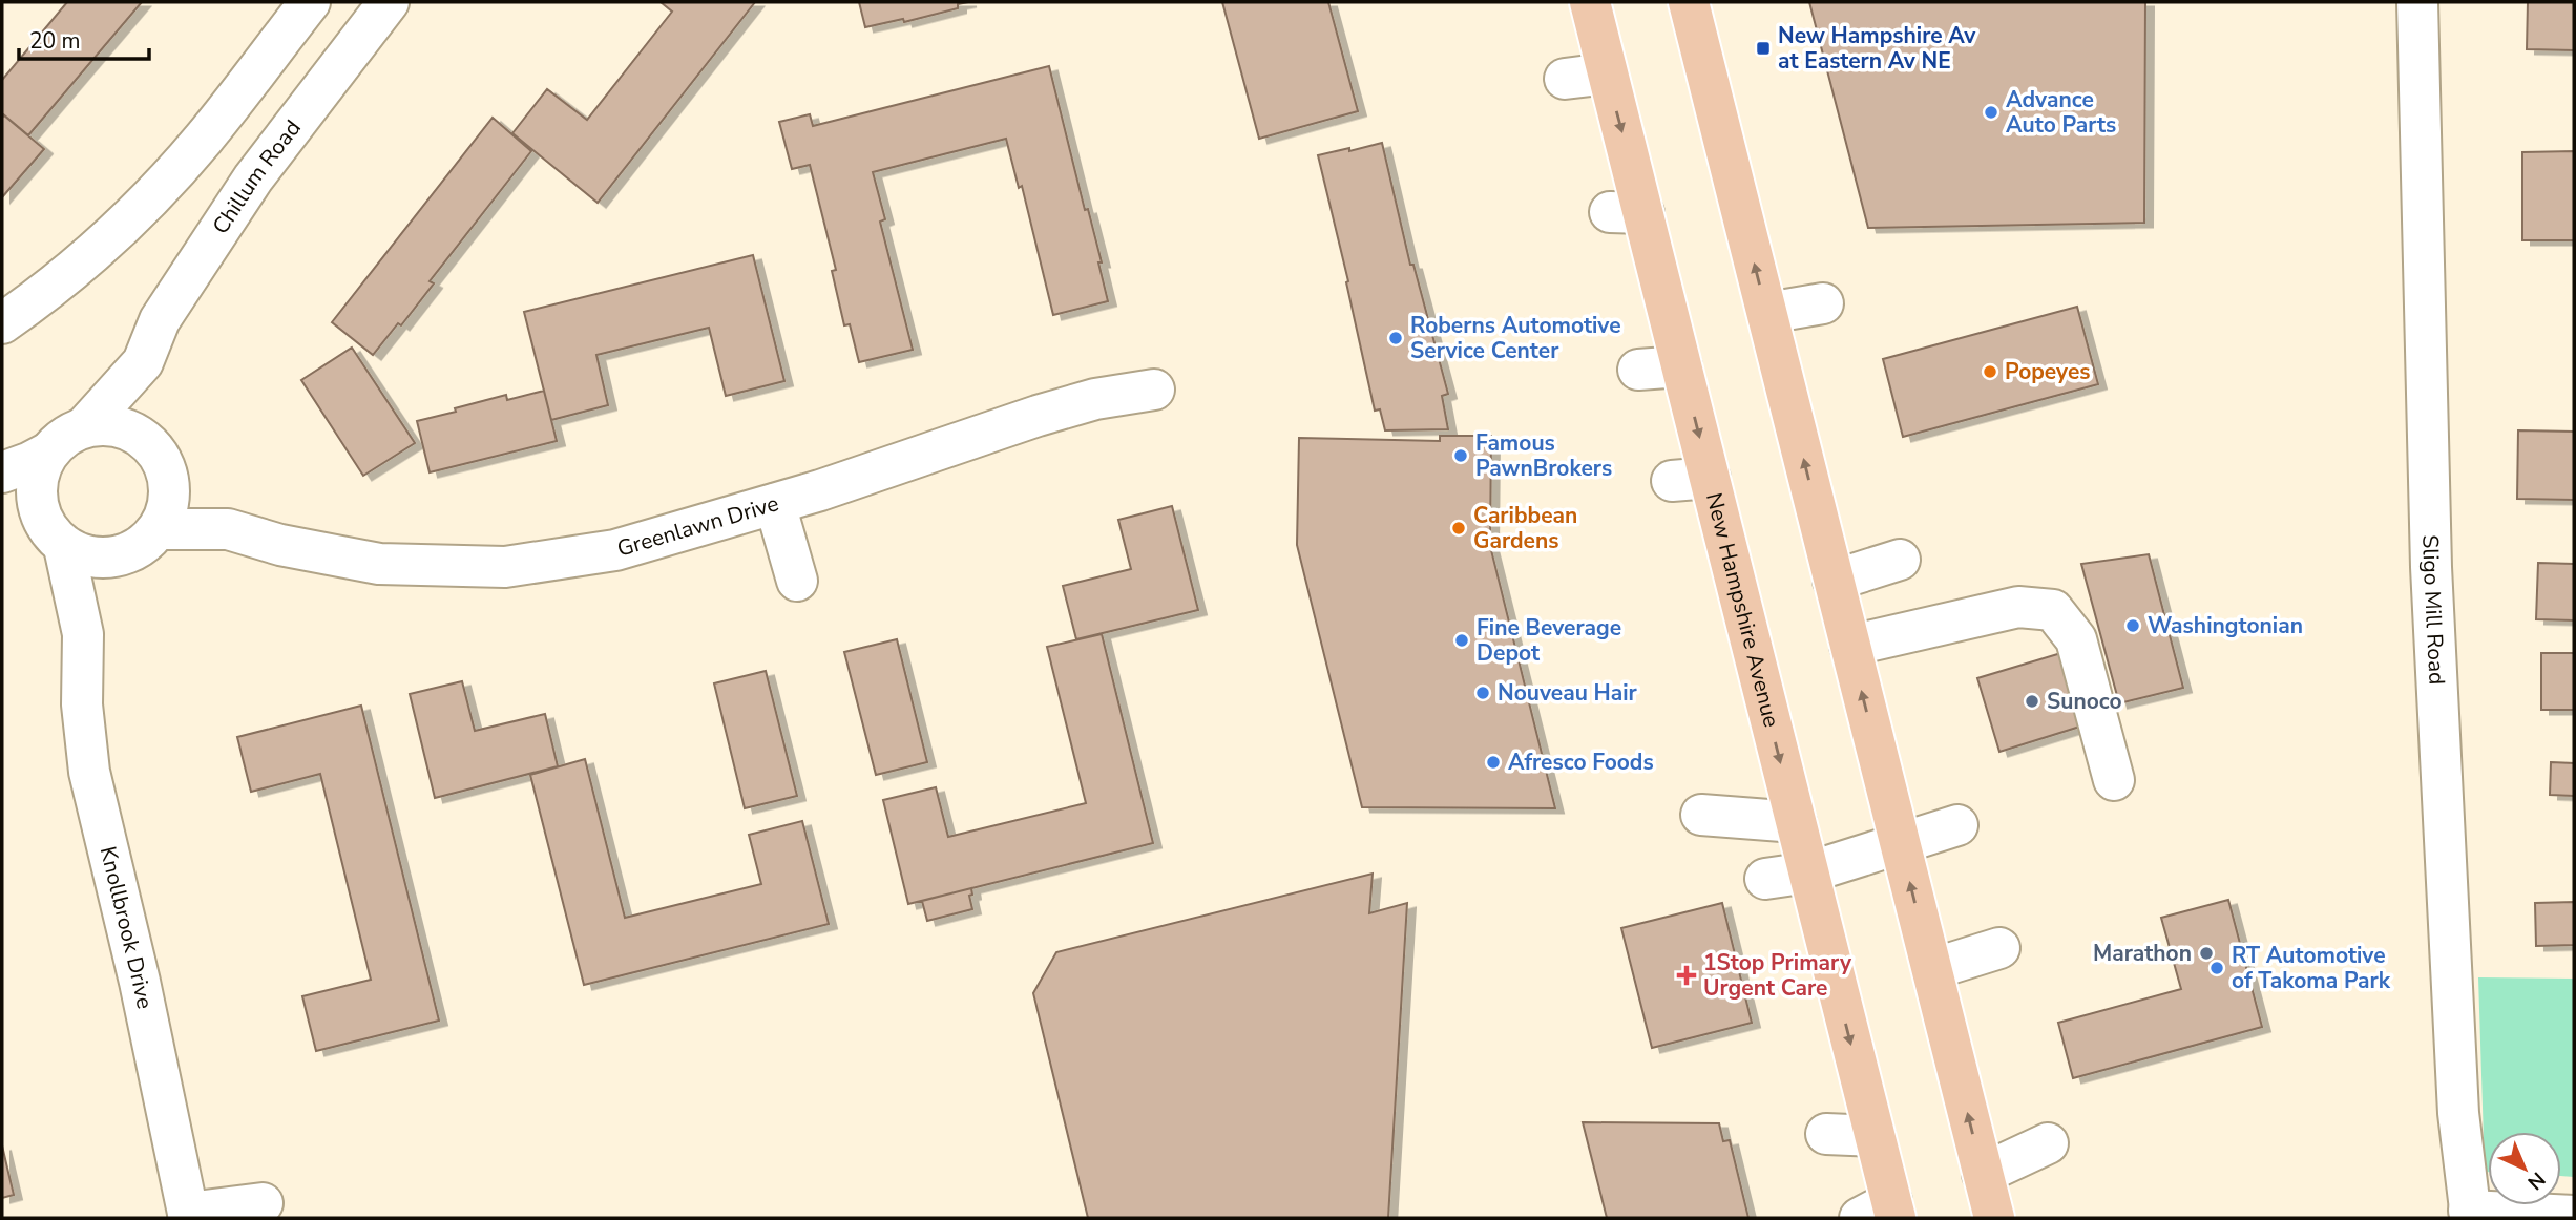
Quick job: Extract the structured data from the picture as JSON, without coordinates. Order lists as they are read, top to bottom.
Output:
{
  "streets": {
    "main road": ["New Hampshire Avenue"],
    "street": [
      "Chillum Road",
      "Greenlawn Drive",
      "Sligo Mill Road",
      "Knollbrook Drive"
    ]
  },
  "crossings": [
    ["Chillum Road", "Greenlawn Drive"],
    ["Chillum Road", "Knollbrook Drive"],
    ["Greenlawn Drive", "Knollbrook Drive"]
  ],
  "places": {
    "transit": ["New Hampshire Av at Eastern Av NE"],
    "other": [
      "Advance Auto Parts",
      "Roberns Automotive Service Center",
      "Popeyes",
      "Famous PawnBrokers",
      "Caribbean Gardens",
      "Washingtonian",
      "Fine Beverage Depot",
      "Nouveau Hair",
      "Sunoco",
      "Afresco Foods",
      "Marathon",
      "RT Automotive of Takoma Park"
    ],
    "health": ["1Stop Primary Urgent Care"]
  },
  "scale_bar": "20 m",
  "north": "bottom right"
}
